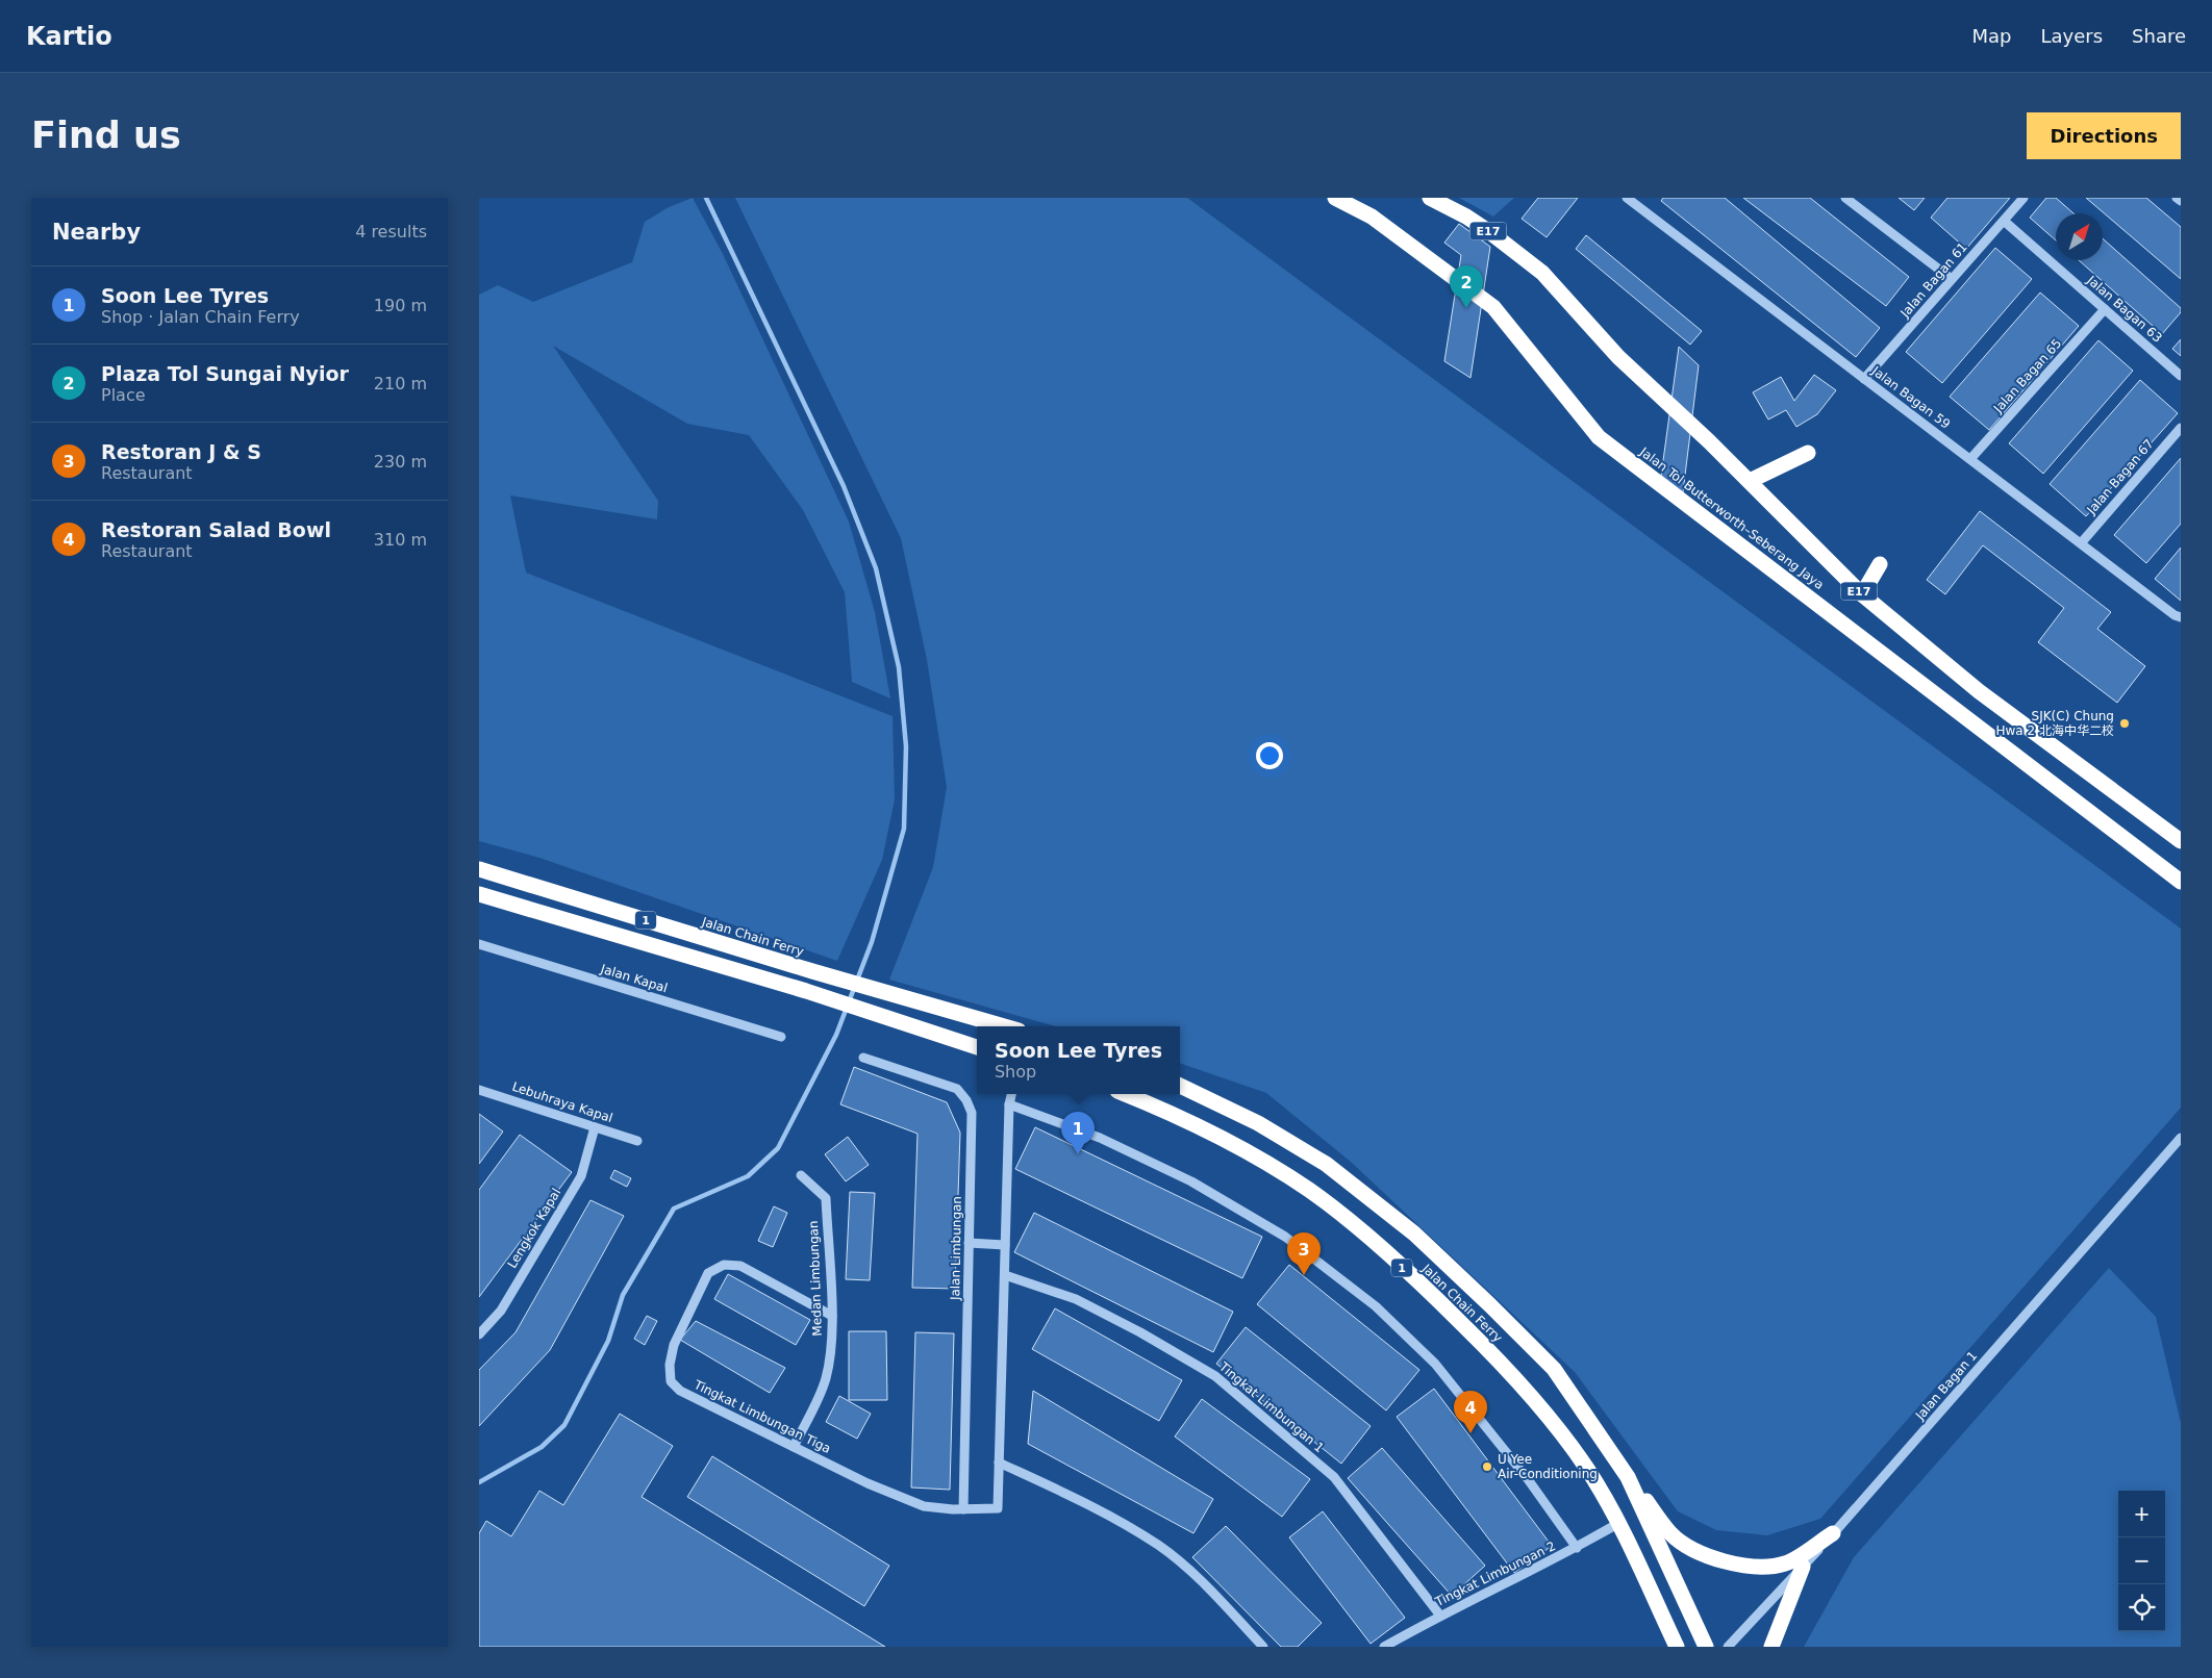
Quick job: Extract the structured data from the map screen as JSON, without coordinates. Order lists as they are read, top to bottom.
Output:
{
  "streets": {
    "highway": [
      "E17",
      "Jalan Tol Butterworth–Seberang Jaya",
      "1",
      "Jalan Chain Ferry"
    ],
    "street": [
      "Jalan Bagan 61",
      "Jalan Bagan 63",
      "Jalan Bagan 65",
      "Jalan Bagan 59",
      "Jalan Bagan 67",
      "Jalan Kapal",
      "Lebuhraya Kapal",
      "Lengkok Kapal",
      "Jalan Limbungan",
      "Medan Limbungan",
      "Jalan Bagan 1",
      "Tingkat Limbungan 1",
      "Tingkat Limbungan Tiga",
      "Tingkat Limbungan 2"
    ]
  },
  "crossings": [
    ["Jalan Bagan 61", "Jalan Bagan 63"],
    ["Jalan Bagan 61", "Jalan Bagan 59"],
    ["Jalan Bagan 63", "Jalan Bagan 65"],
    ["Jalan Bagan 65", "Jalan Bagan 59"],
    ["Jalan Bagan 59", "Jalan Bagan 67"],
    ["Jalan Chain Ferry", "Tingkat Limbungan 2"],
    ["Lebuhraya Kapal", "Lengkok Kapal"],
    ["Jalan Limbungan", "Tingkat Limbungan Tiga"],
    ["Medan Limbungan", "Tingkat Limbungan Tiga"],
    ["Tingkat Limbungan 1", "Tingkat Limbungan 2"]
  ],
  "places": ["SJK(C) Chung Hwa 2 北海中华二校", "U Yee Air-Conditioning"],
  "north": "top right",
  "page": {
    "header": "Kartio",
    "nav": ["Map", "Layers", "Share"],
    "buttons": "Directions",
    "title": "Find us",
    "heading": ["Nearby", "4 results"],
    "list": [
      {
        "mark": "1",
        "name": "Soon Lee Tyres",
        "note": "Shop · Jalan Chain Ferry",
        "value": "190 m"
      },
      {
        "mark": "2",
        "name": "Plaza Tol Sungai Nyior",
        "note": "Place",
        "value": "210 m"
      },
      {
        "mark": "3",
        "name": "Restoran J & S",
        "note": "Restaurant",
        "value": "230 m"
      },
      {
        "mark": "4",
        "name": "Restoran Salad Bowl",
        "note": "Restaurant",
        "value": "310 m"
      }
    ],
    "pins": [
      "2",
      "1",
      "3",
      "4"
    ],
    "popup": ["Soon Lee Tyres", "Shop"],
    "map_buttons": ["+", "−"]
  }
}
